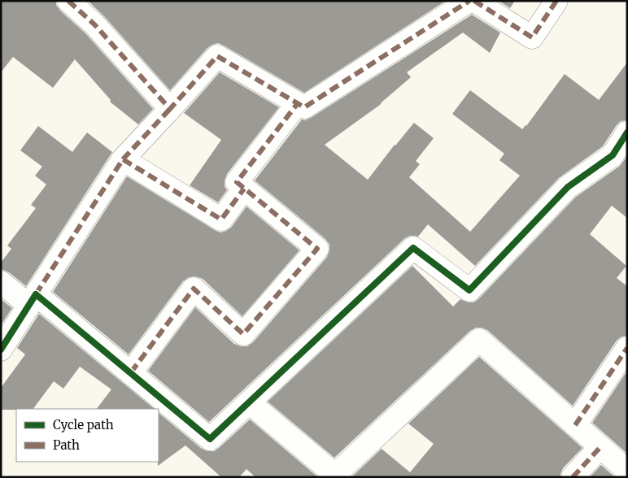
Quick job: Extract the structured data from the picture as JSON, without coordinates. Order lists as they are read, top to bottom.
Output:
{
  "legend": ["Cycle path", "Path"]
}
